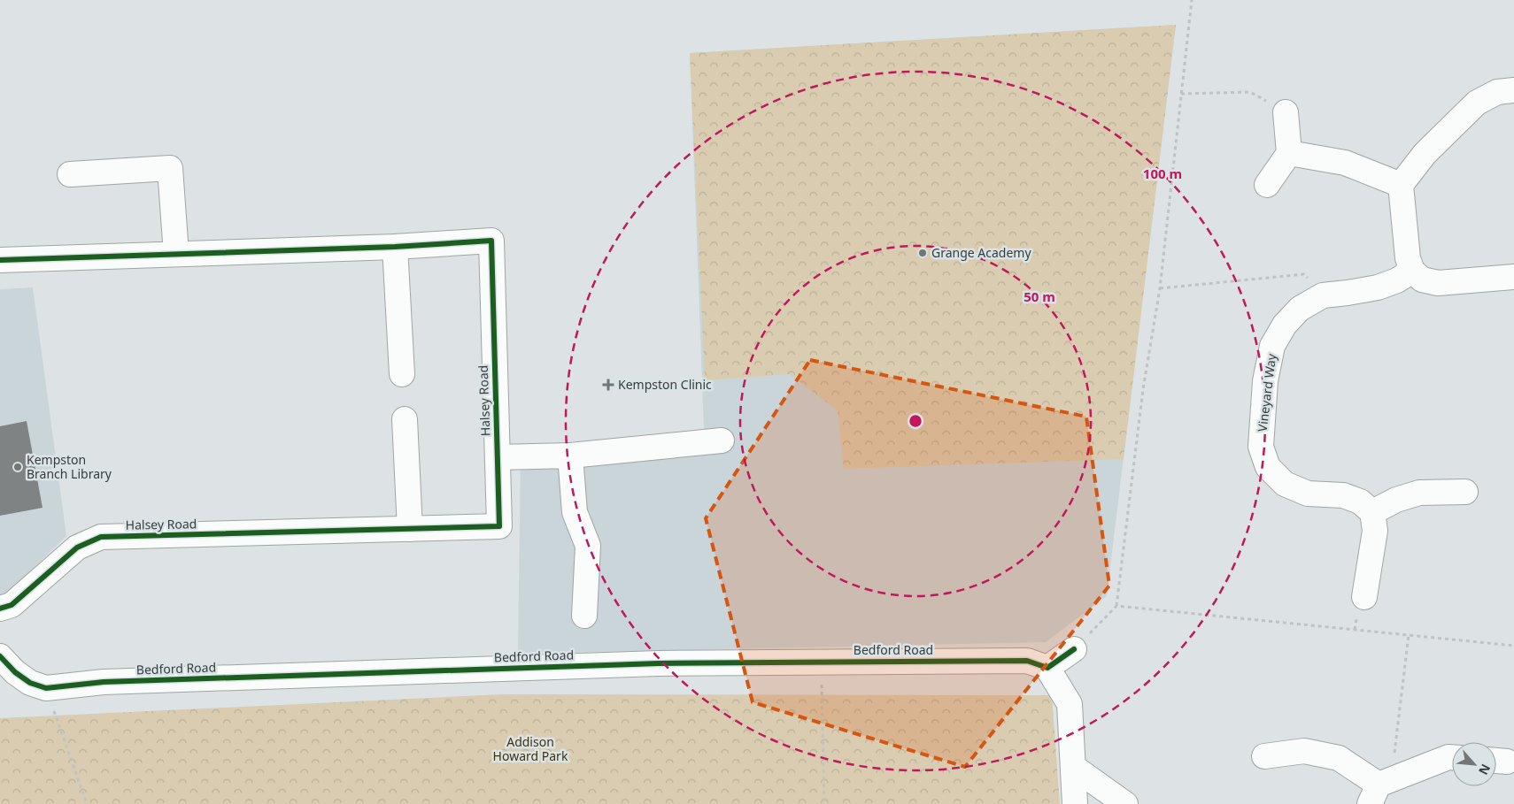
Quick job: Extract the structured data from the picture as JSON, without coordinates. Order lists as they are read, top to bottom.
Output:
{
  "streets": {
    "street": ["Vineyard Way", "Halsey Road", "Bedford Road"]
  },
  "parks": ["Addison Howard Park"],
  "places": {
    "other": ["Grange Academy", "Kempston Branch Library"],
    "health": ["Kempston Clinic"]
  },
  "north": "bottom right",
  "rings": ["100 m", "50 m"]
}
